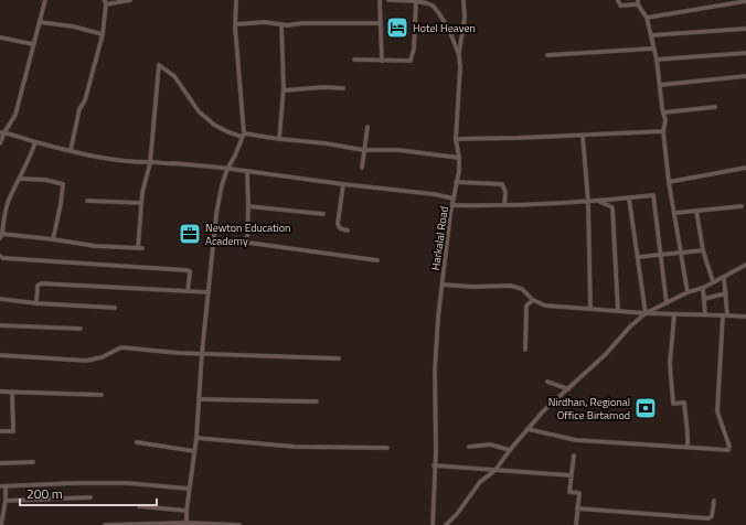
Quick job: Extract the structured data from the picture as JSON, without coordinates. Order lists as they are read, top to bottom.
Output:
{
  "streets": {
    "street": ["Harkalal Road"]
  },
  "places": {
    "hotel": ["Hotel Heaven"],
    "office": ["Newton Education Academy"],
    "bank": ["Nirdhan, Regional Office Birtamod"]
  },
  "scale_bar": "200 m"
}
